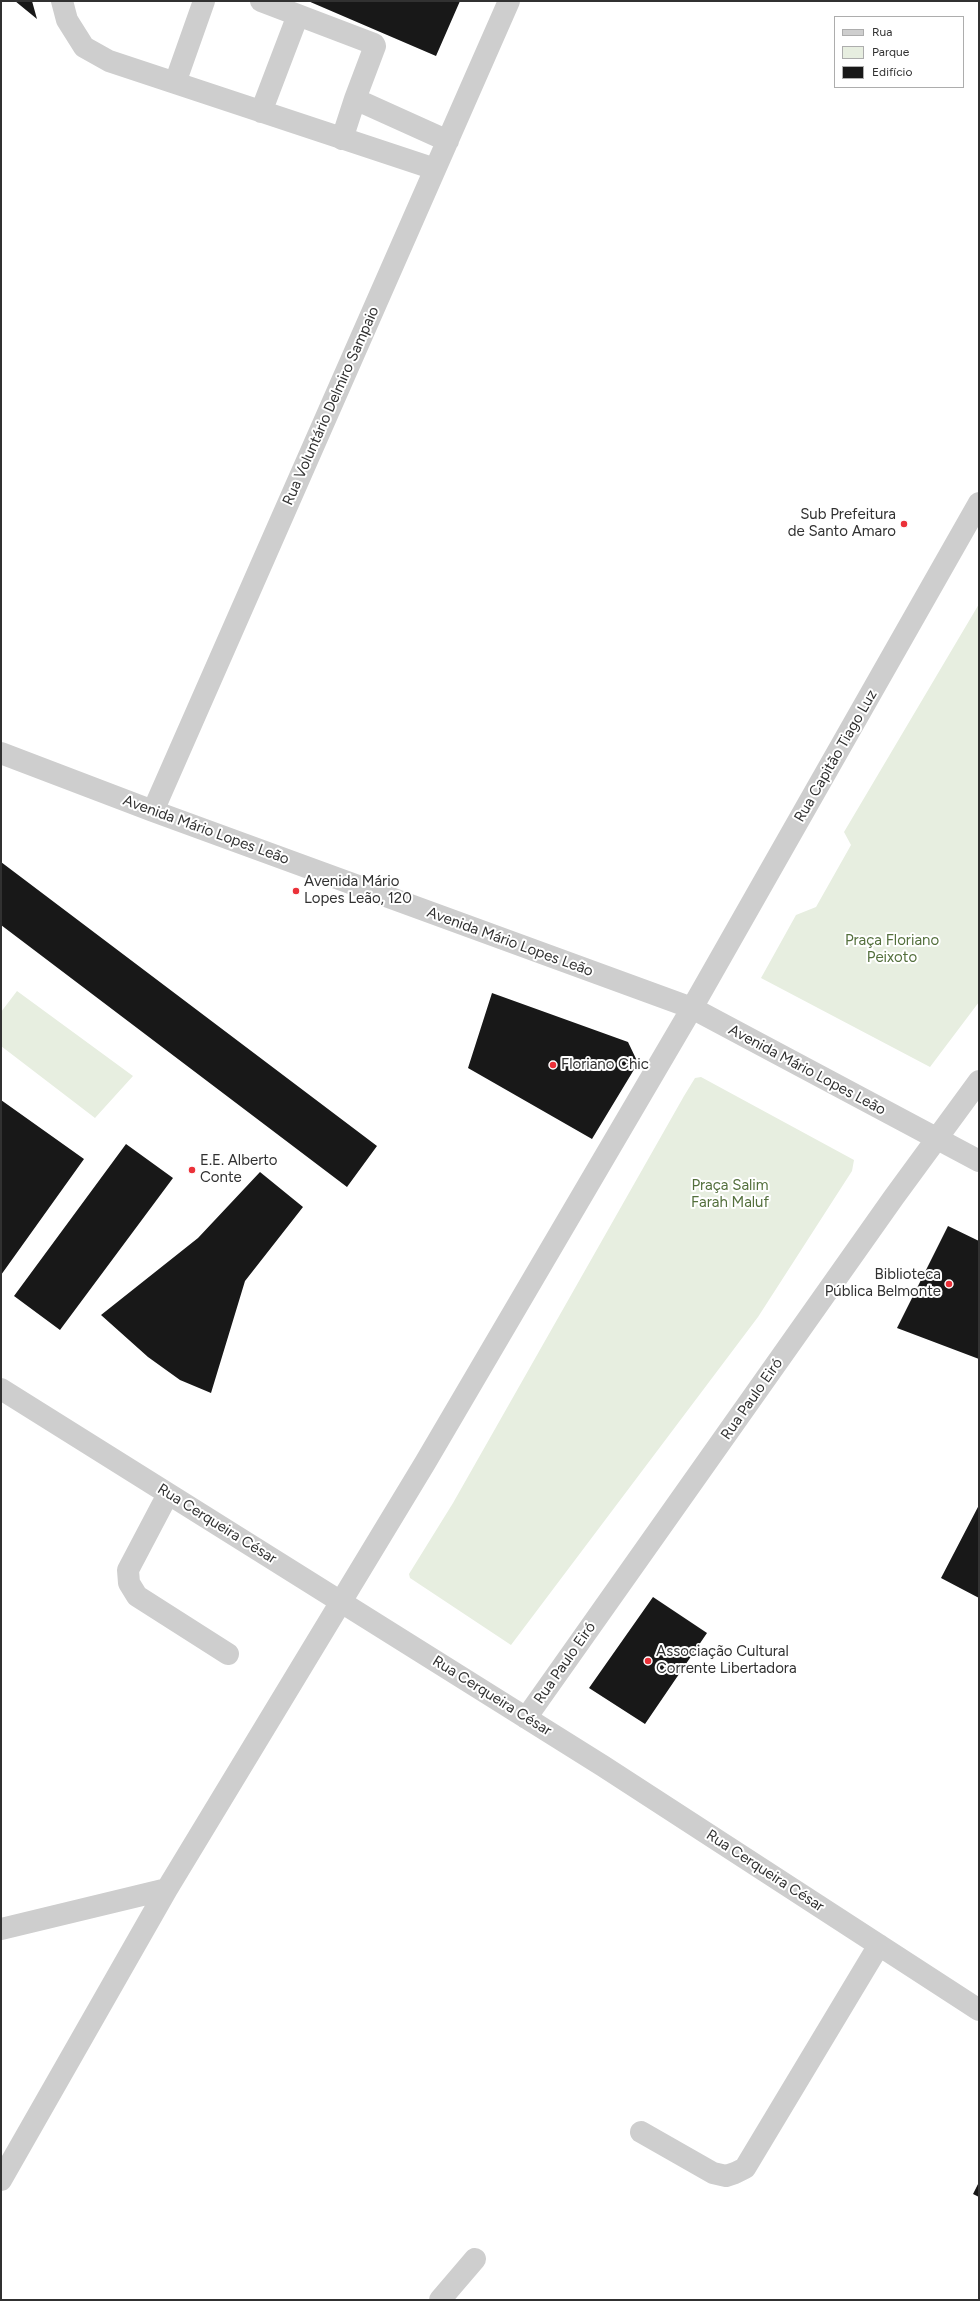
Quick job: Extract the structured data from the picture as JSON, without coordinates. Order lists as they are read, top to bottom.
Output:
{
  "streets": {
    "street": [
      "Rua Voluntário Delmiro Sampaio",
      "Rua Capitão Tiago Luz",
      "Avenida Mário Lopes Leão",
      "Rua Paulo Eiró",
      "Rua Cerqueira César"
    ]
  },
  "crossings": [
    ["Rua Voluntário Delmiro Sampaio", "Avenida Mário Lopes Leão"],
    ["Rua Capitão Tiago Luz", "Avenida Mário Lopes Leão"],
    ["Rua Capitão Tiago Luz", "Rua Cerqueira César"],
    ["Avenida Mário Lopes Leão", "Rua Paulo Eiró"],
    ["Rua Paulo Eiró", "Rua Cerqueira César"]
  ],
  "parks": ["Praça Floriano Peixoto", "Praça Salim Farah Maluf"],
  "places": [
    "Sub Prefeitura de Santo Amaro",
    "Avenida Mário Lopes Leão, 120",
    "Floriano Chic",
    "E.E. Alberto Conte",
    "Biblioteca Pública Belmonte",
    "Associação Cultural Corrente Libertadora"
  ],
  "legend": ["Rua", "Parque", "Edifício"]
}
